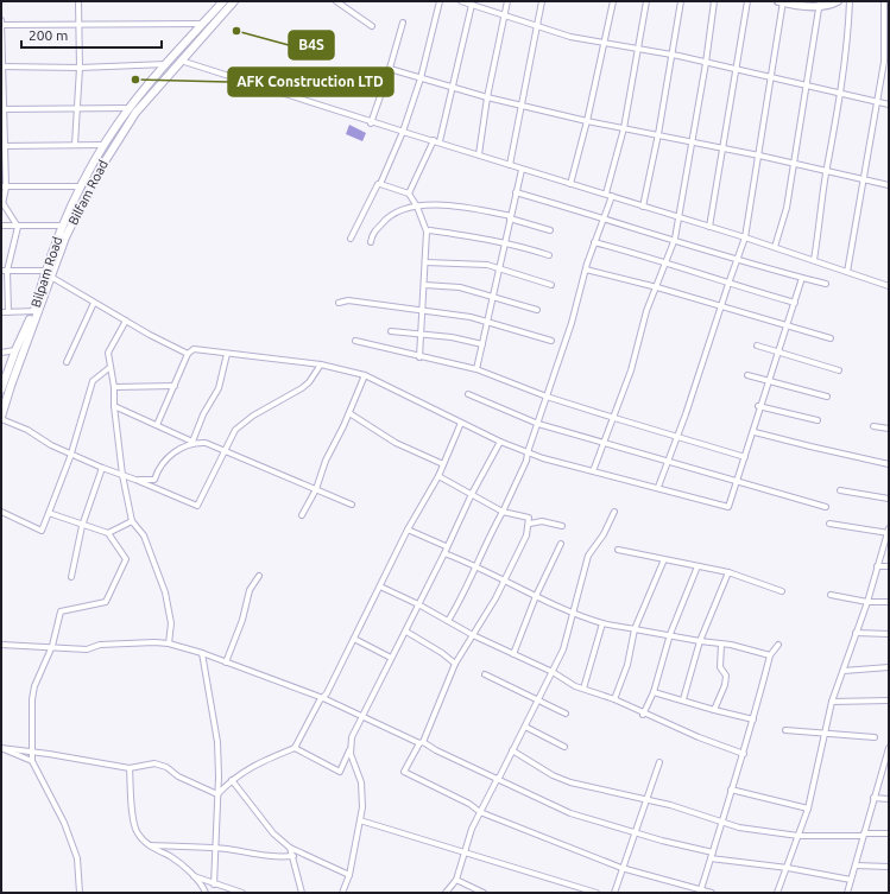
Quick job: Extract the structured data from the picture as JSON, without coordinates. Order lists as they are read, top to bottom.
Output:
{
  "streets": {
    "main road": ["Bilfam Road", "Bilpam Road"]
  },
  "crossings": [
    ["Bilfam Road", "Bilpam Road"]
  ],
  "places": ["B4S", "AFK Construction LTD"],
  "scale_bar": "200 m"
}
